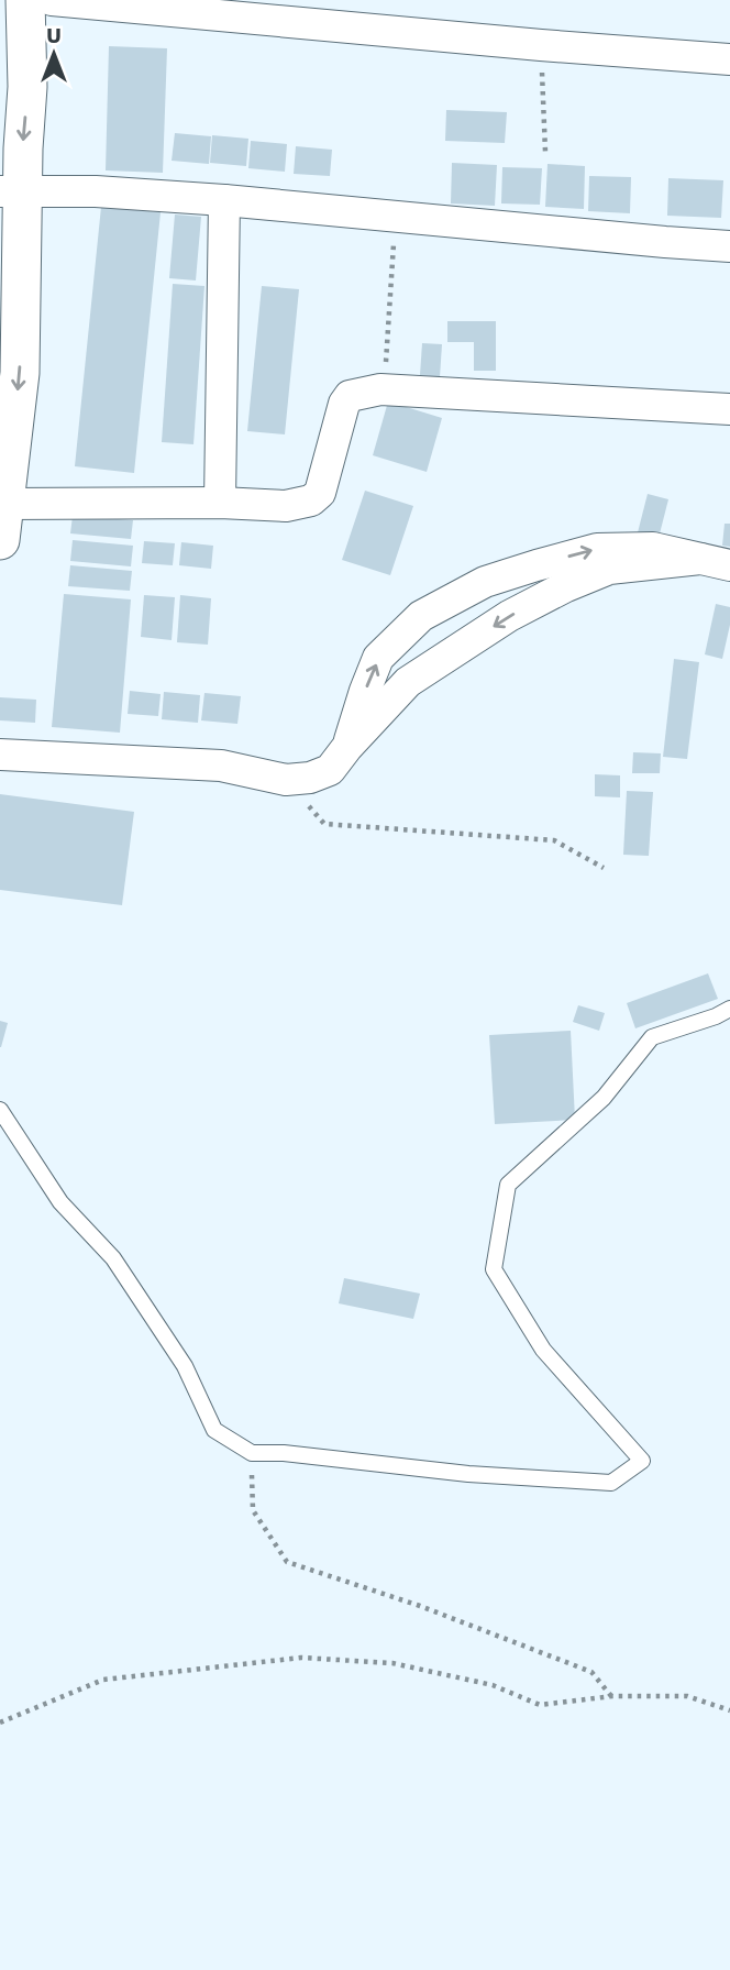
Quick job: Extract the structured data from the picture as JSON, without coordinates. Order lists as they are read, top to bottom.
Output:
{
  "north": "top"
}
